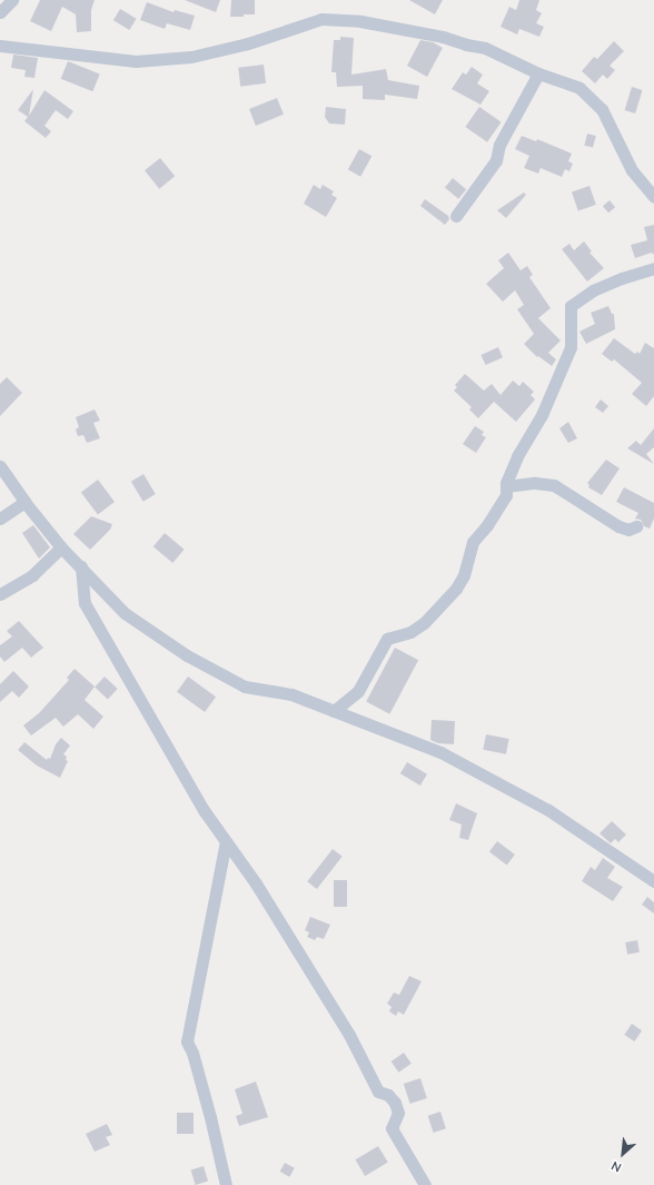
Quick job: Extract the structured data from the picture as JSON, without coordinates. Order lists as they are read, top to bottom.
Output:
{
  "north": "bottom left"
}
